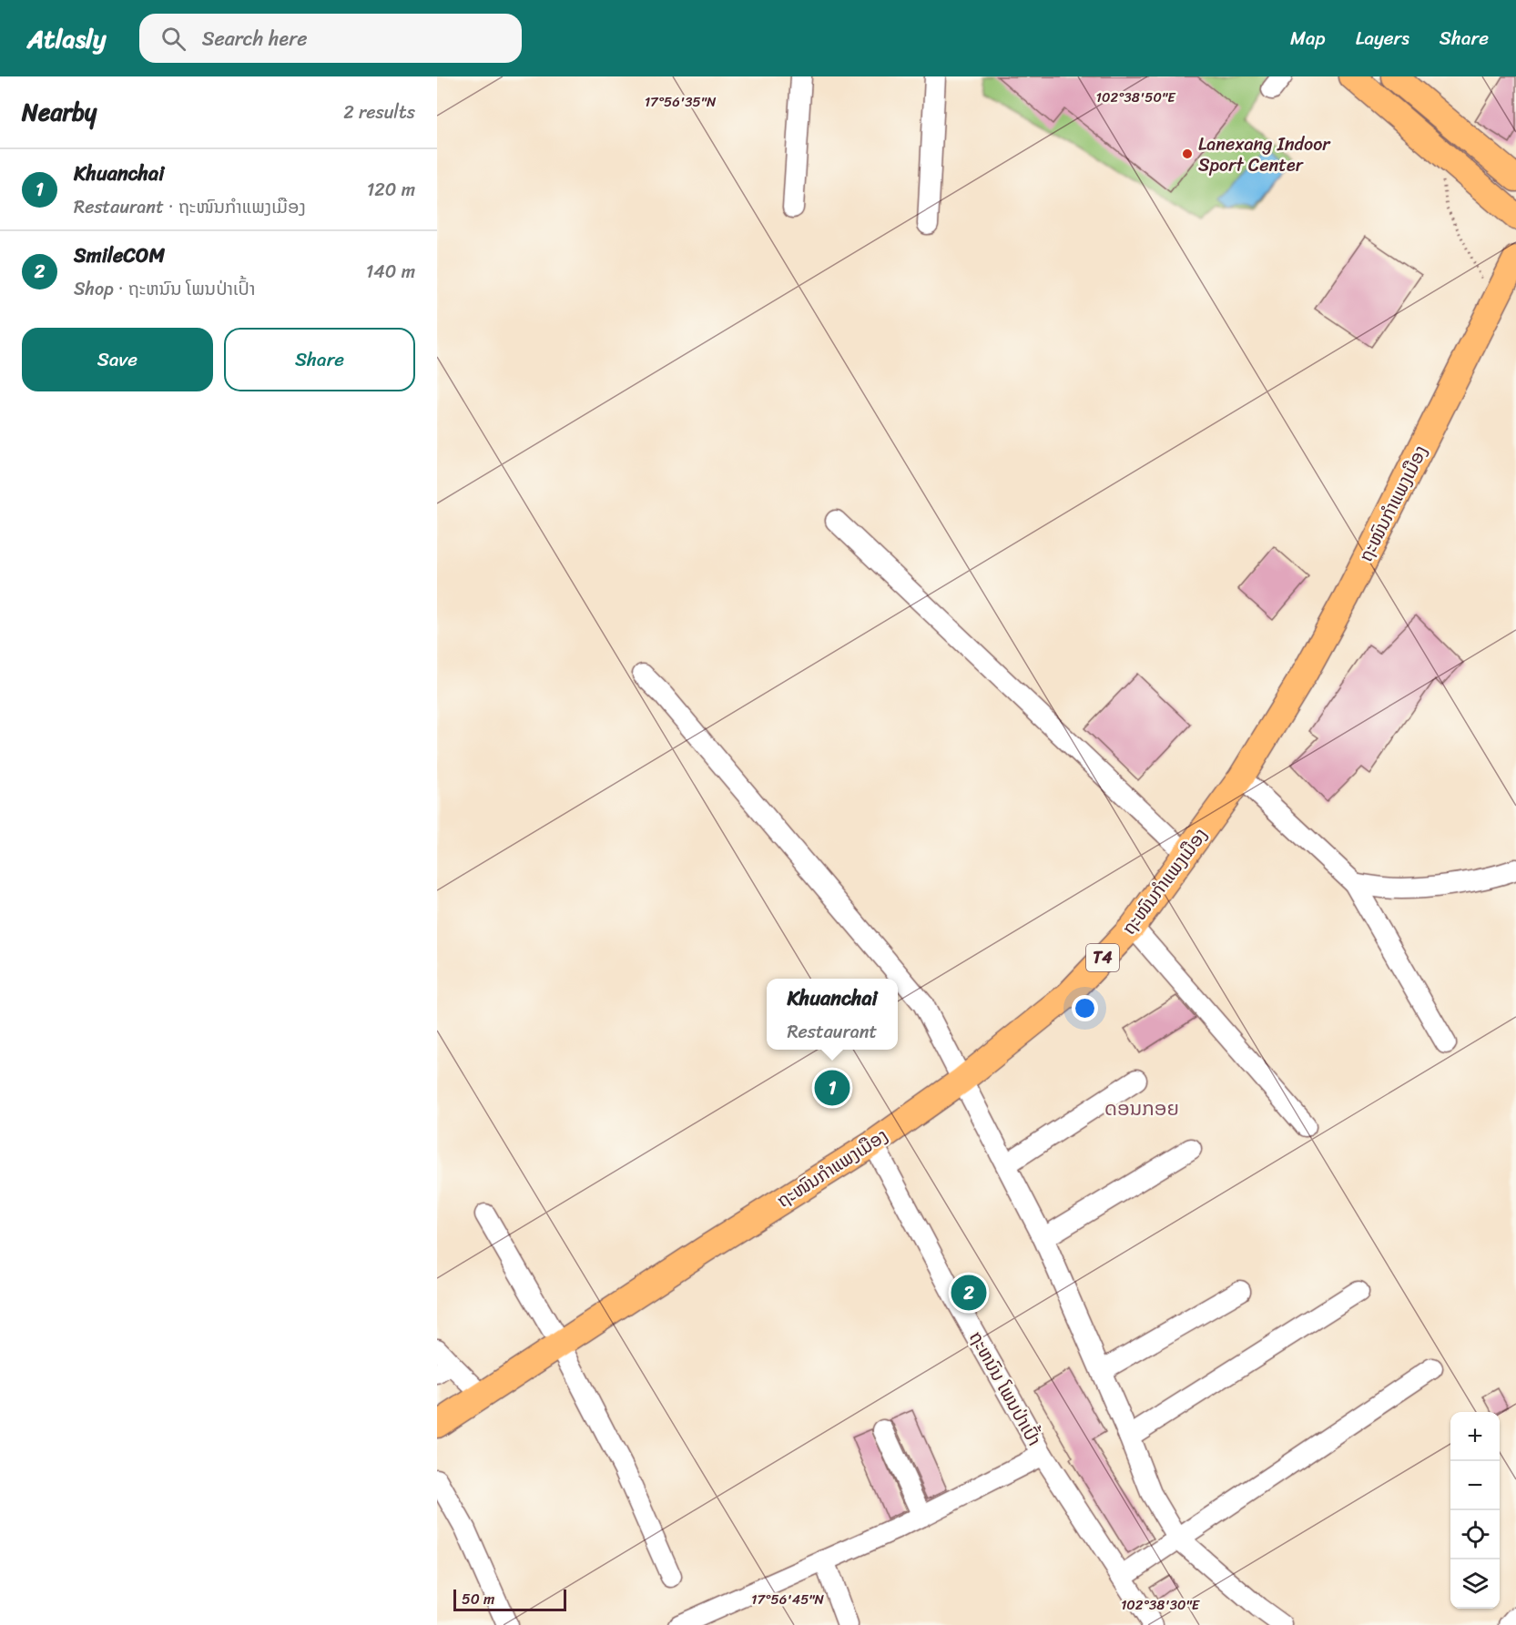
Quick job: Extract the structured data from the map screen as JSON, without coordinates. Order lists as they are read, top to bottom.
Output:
{
  "streets": {
    "main road": ["ຖະໜົນກຳແພງເມືອງ", "T4"],
    "street": ["ຖະຫນົນ ໂພນປ່າເປົ້າ"]
  },
  "crossings": [
    ["ຖະໜົນກຳແພງເມືອງ", "ຖະຫນົນ ໂພນປ່າເປົ້າ"]
  ],
  "districts": ["ດອນກອຍ"],
  "places": ["Lanexang Indoor Sport Center"],
  "scale_bar": "50 m",
  "page": {
    "header": "Atlasly",
    "search": "Search here",
    "nav": ["Map", "Layers", "Share"],
    "heading": ["Nearby", "2 results"],
    "list": [
      {
        "mark": "1",
        "name": "Khuanchai",
        "note": "Restaurant · ຖະໜົນກຳແພງເມືອງ",
        "value": "120 m"
      },
      {
        "mark": "2",
        "name": "SmileCOM",
        "note": "Shop · ຖະຫນົນ ໂພນປ່າເປົ້າ",
        "value": "140 m"
      }
    ],
    "buttons": ["Save", "Share"],
    "popup": ["Khuanchai", "Restaurant"],
    "pins": ["1", "2"],
    "map_buttons": ["+", "−"],
    "scale": "50 m"
  },
  "coordinates": [
    "102°38'50\"E",
    "17°56'35\"N",
    "17°56'45\"N",
    "102°38'30\"E"
  ]
}
